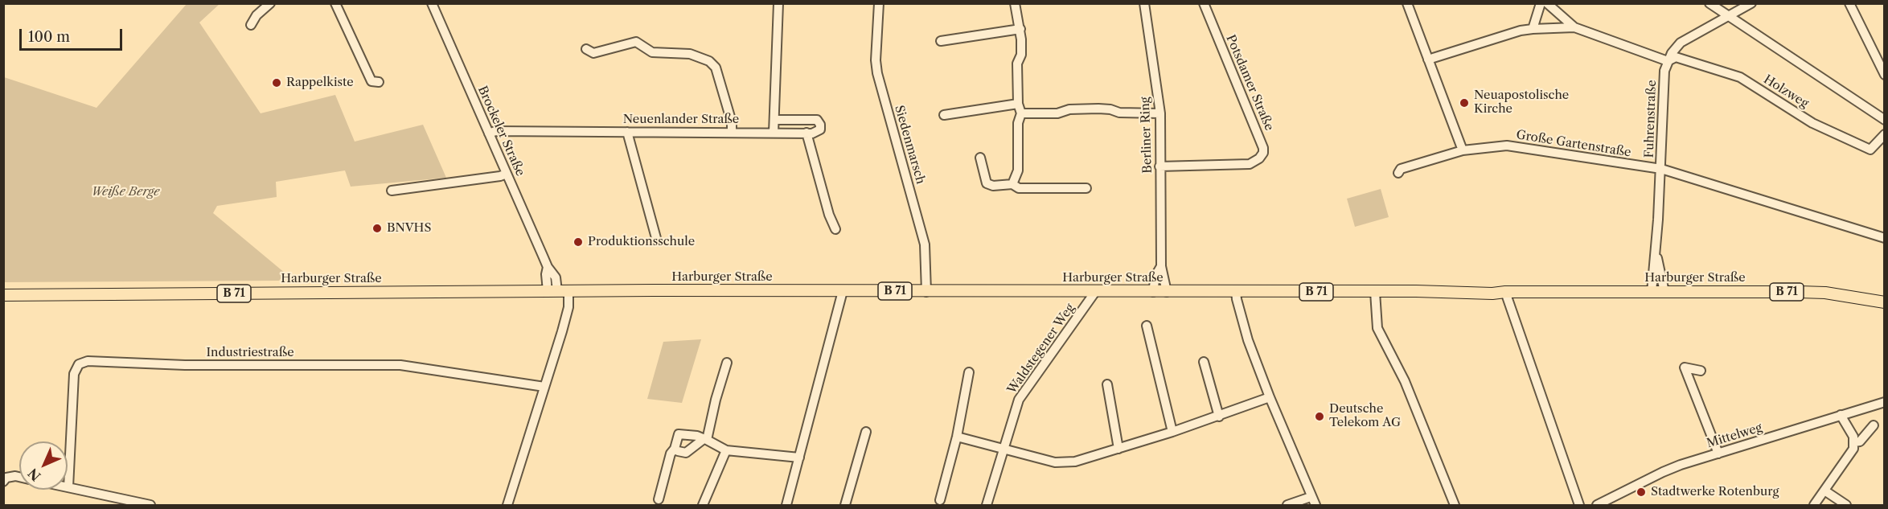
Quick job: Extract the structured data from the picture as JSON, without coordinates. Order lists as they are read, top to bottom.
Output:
{
  "streets": {
    "main road": ["Harburger Straße", "B 71"],
    "street": [
      "Potsdamer Straße",
      "Holzweg",
      "Fuhrenstraße",
      "Neuenlander Straße",
      "Brockeler Straße",
      "Berliner Ring",
      "Große Gartenstraße",
      "Siedenmarsch",
      "Waldstegener Weg",
      "Industriestraße",
      "Mittelweg"
    ]
  },
  "crossings": [
    ["Potsdamer Straße", "Berliner Ring"],
    ["Holzweg", "Fuhrenstraße"],
    ["Fuhrenstraße", "Große Gartenstraße"],
    ["Fuhrenstraße", "Harburger Straße"],
    ["Neuenlander Straße", "Brockeler Straße"],
    ["Brockeler Straße", "Harburger Straße"],
    ["Berliner Ring", "Harburger Straße"],
    ["Siedenmarsch", "Harburger Straße"],
    ["Harburger Straße", "Waldstegener Weg"]
  ],
  "parks": ["Weiße Berge"],
  "places": [
    "Rappelkiste",
    "Neuapostolische Kirche",
    "BNVHS",
    "Produktionsschule",
    "Deutsche Telekom AG",
    "Stadtwerke Rotenburg"
  ],
  "scale_bar": "100 m",
  "north": "bottom left"
}
